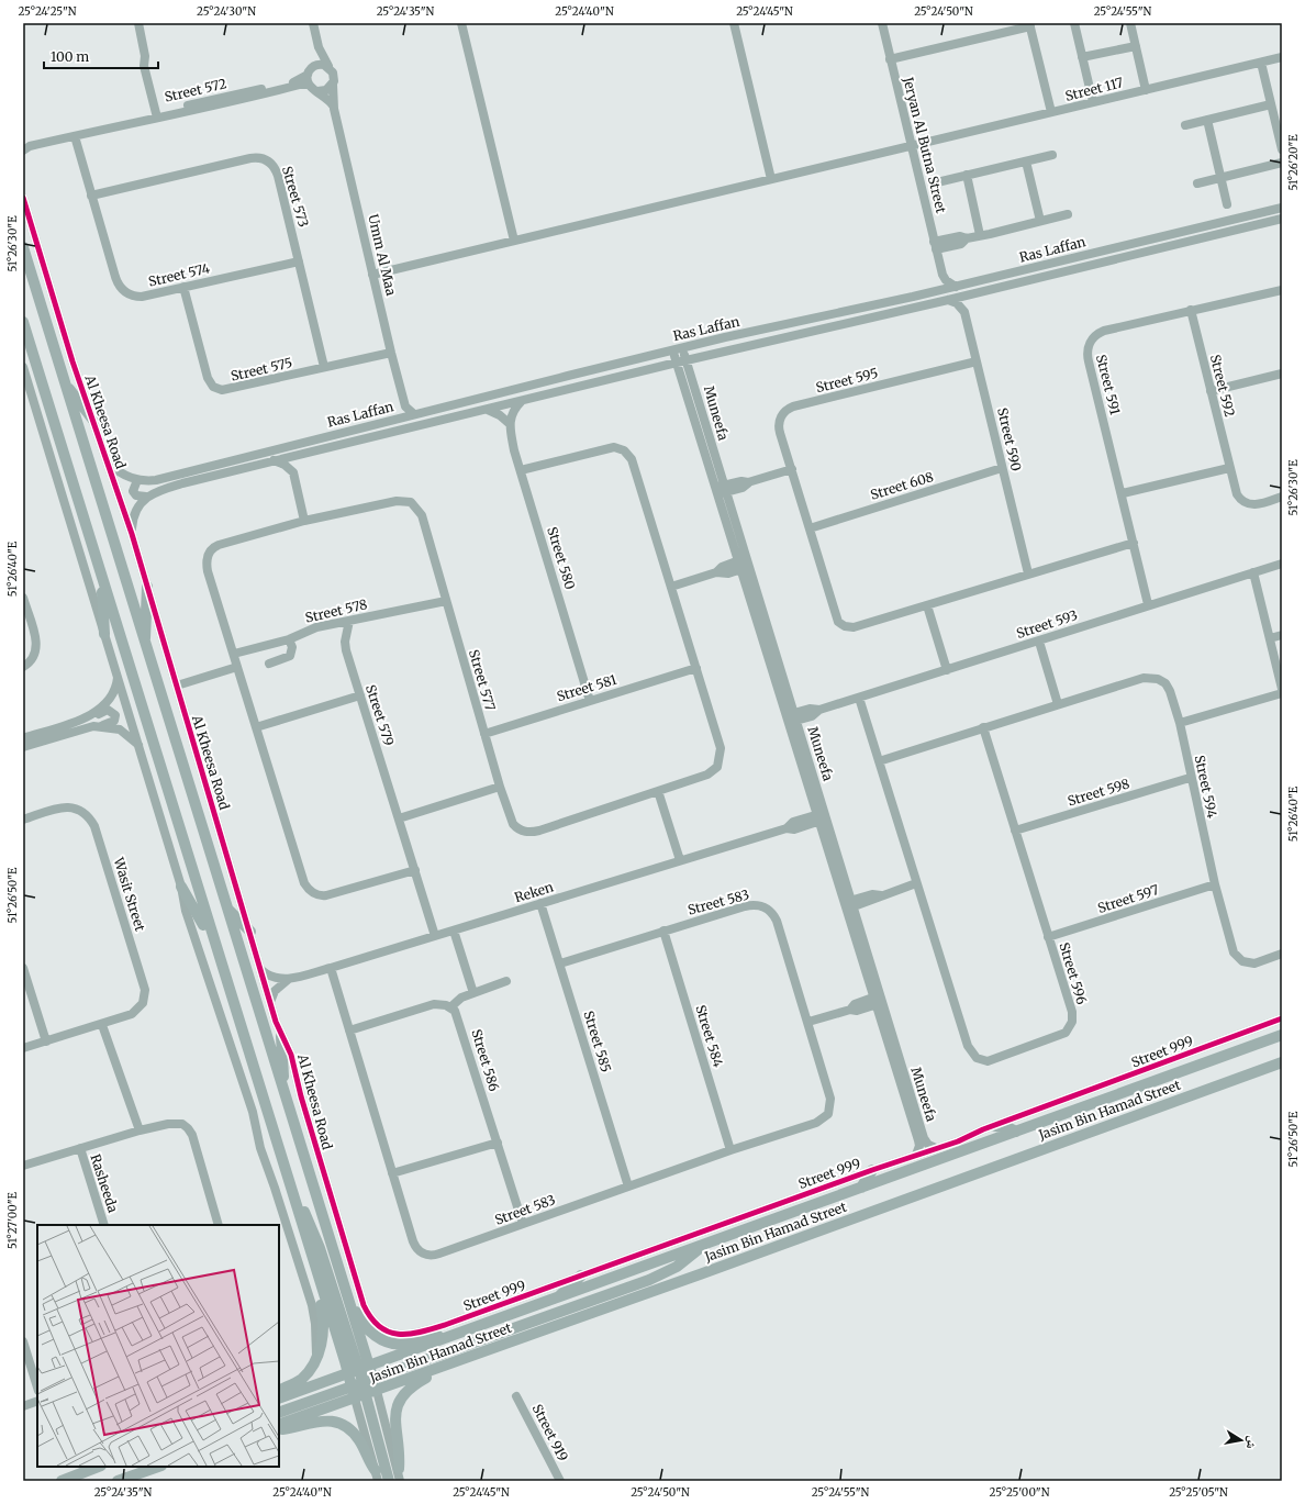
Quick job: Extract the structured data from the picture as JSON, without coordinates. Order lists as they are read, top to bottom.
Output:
{
  "streets": {
    "main road": ["Al Kheesa Road", "Jasim Bin Hamad Street"],
    "street": [
      "Street 117",
      "Street 572",
      "Jeryan Al Butna Street",
      "Street 573",
      "Ras Laffan",
      "Umm Al Maa",
      "Street 574",
      "Street 575",
      "Street 595",
      "Street 591",
      "Street 592",
      "Muneefa",
      "Street 590",
      "Street 608",
      "Street 580",
      "Street 578",
      "Street 593",
      "Street 577",
      "Street 581",
      "Street 579",
      "Street 594",
      "Street 598",
      "Reken",
      "Wasit Street",
      "Street 597",
      "Street 583",
      "Street 596",
      "Street 584",
      "Street 585",
      "Street 999",
      "Street 586",
      "Rasheeda",
      "Street 919"
    ]
  },
  "crossings": [
    ["Street 117", "Jeryan Al Butna Street"],
    ["Street 117", "Umm Al Maa"],
    ["Street 572", "Umm Al Maa"],
    ["Street 572", "Street 574"],
    ["Street 573", "Street 574"],
    ["Street 573", "Street 575"],
    ["Ras Laffan", "Umm Al Maa"],
    ["Ras Laffan", "Muneefa"],
    ["Umm Al Maa", "Street 575"],
    ["Street 574", "Street 575"],
    ["Street 595", "Street 591"],
    ["Street 595", "Street 590"],
    ["Street 595", "Street 608"],
    ["Street 591", "Street 592"],
    ["Street 591", "Street 593"],
    ["Muneefa", "Street 593"],
    ["Muneefa", "Reken"],
    ["Muneefa", "Street 999"],
    ["Al Kheesa Road", "Reken"],
    ["Al Kheesa Road", "Street 999"],
    ["Al Kheesa Road", "Jasim Bin Hamad Street"],
    ["Street 590", "Street 608"],
    ["Street 580", "Street 577"],
    ["Street 580", "Street 581"],
    ["Street 578", "Street 577"],
    ["Street 578", "Street 579"],
    ["Street 593", "Street 596"],
    ["Street 577", "Street 581"],
    ["Street 577", "Street 579"],
    ["Street 579", "Reken"],
    ["Street 594", "Street 598"],
    ["Street 594", "Street 597"],
    ["Street 594", "Street 596"],
    ["Street 598", "Street 596"],
    ["Reken", "Street 583"],
    ["Reken", "Street 585"],
    ["Street 597", "Street 596"],
    ["Street 583", "Street 584"],
    ["Street 583", "Street 585"],
    ["Street 583", "Street 586"]
  ],
  "scale_bar": "100 m",
  "north": "right",
  "coordinates": [
    "25°24'25\"N",
    "25°24'30\"N",
    "25°24'35\"N",
    "25°24'40\"N",
    "25°24'45\"N",
    "25°24'50\"N",
    "25°24'55\"N",
    "51°26'20\"E",
    "51°26'30\"E",
    "51°26'40\"E",
    "51°26'50\"E",
    "51°27'00\"E",
    "25°25'00\"N",
    "25°25'05\"N"
  ]
}
